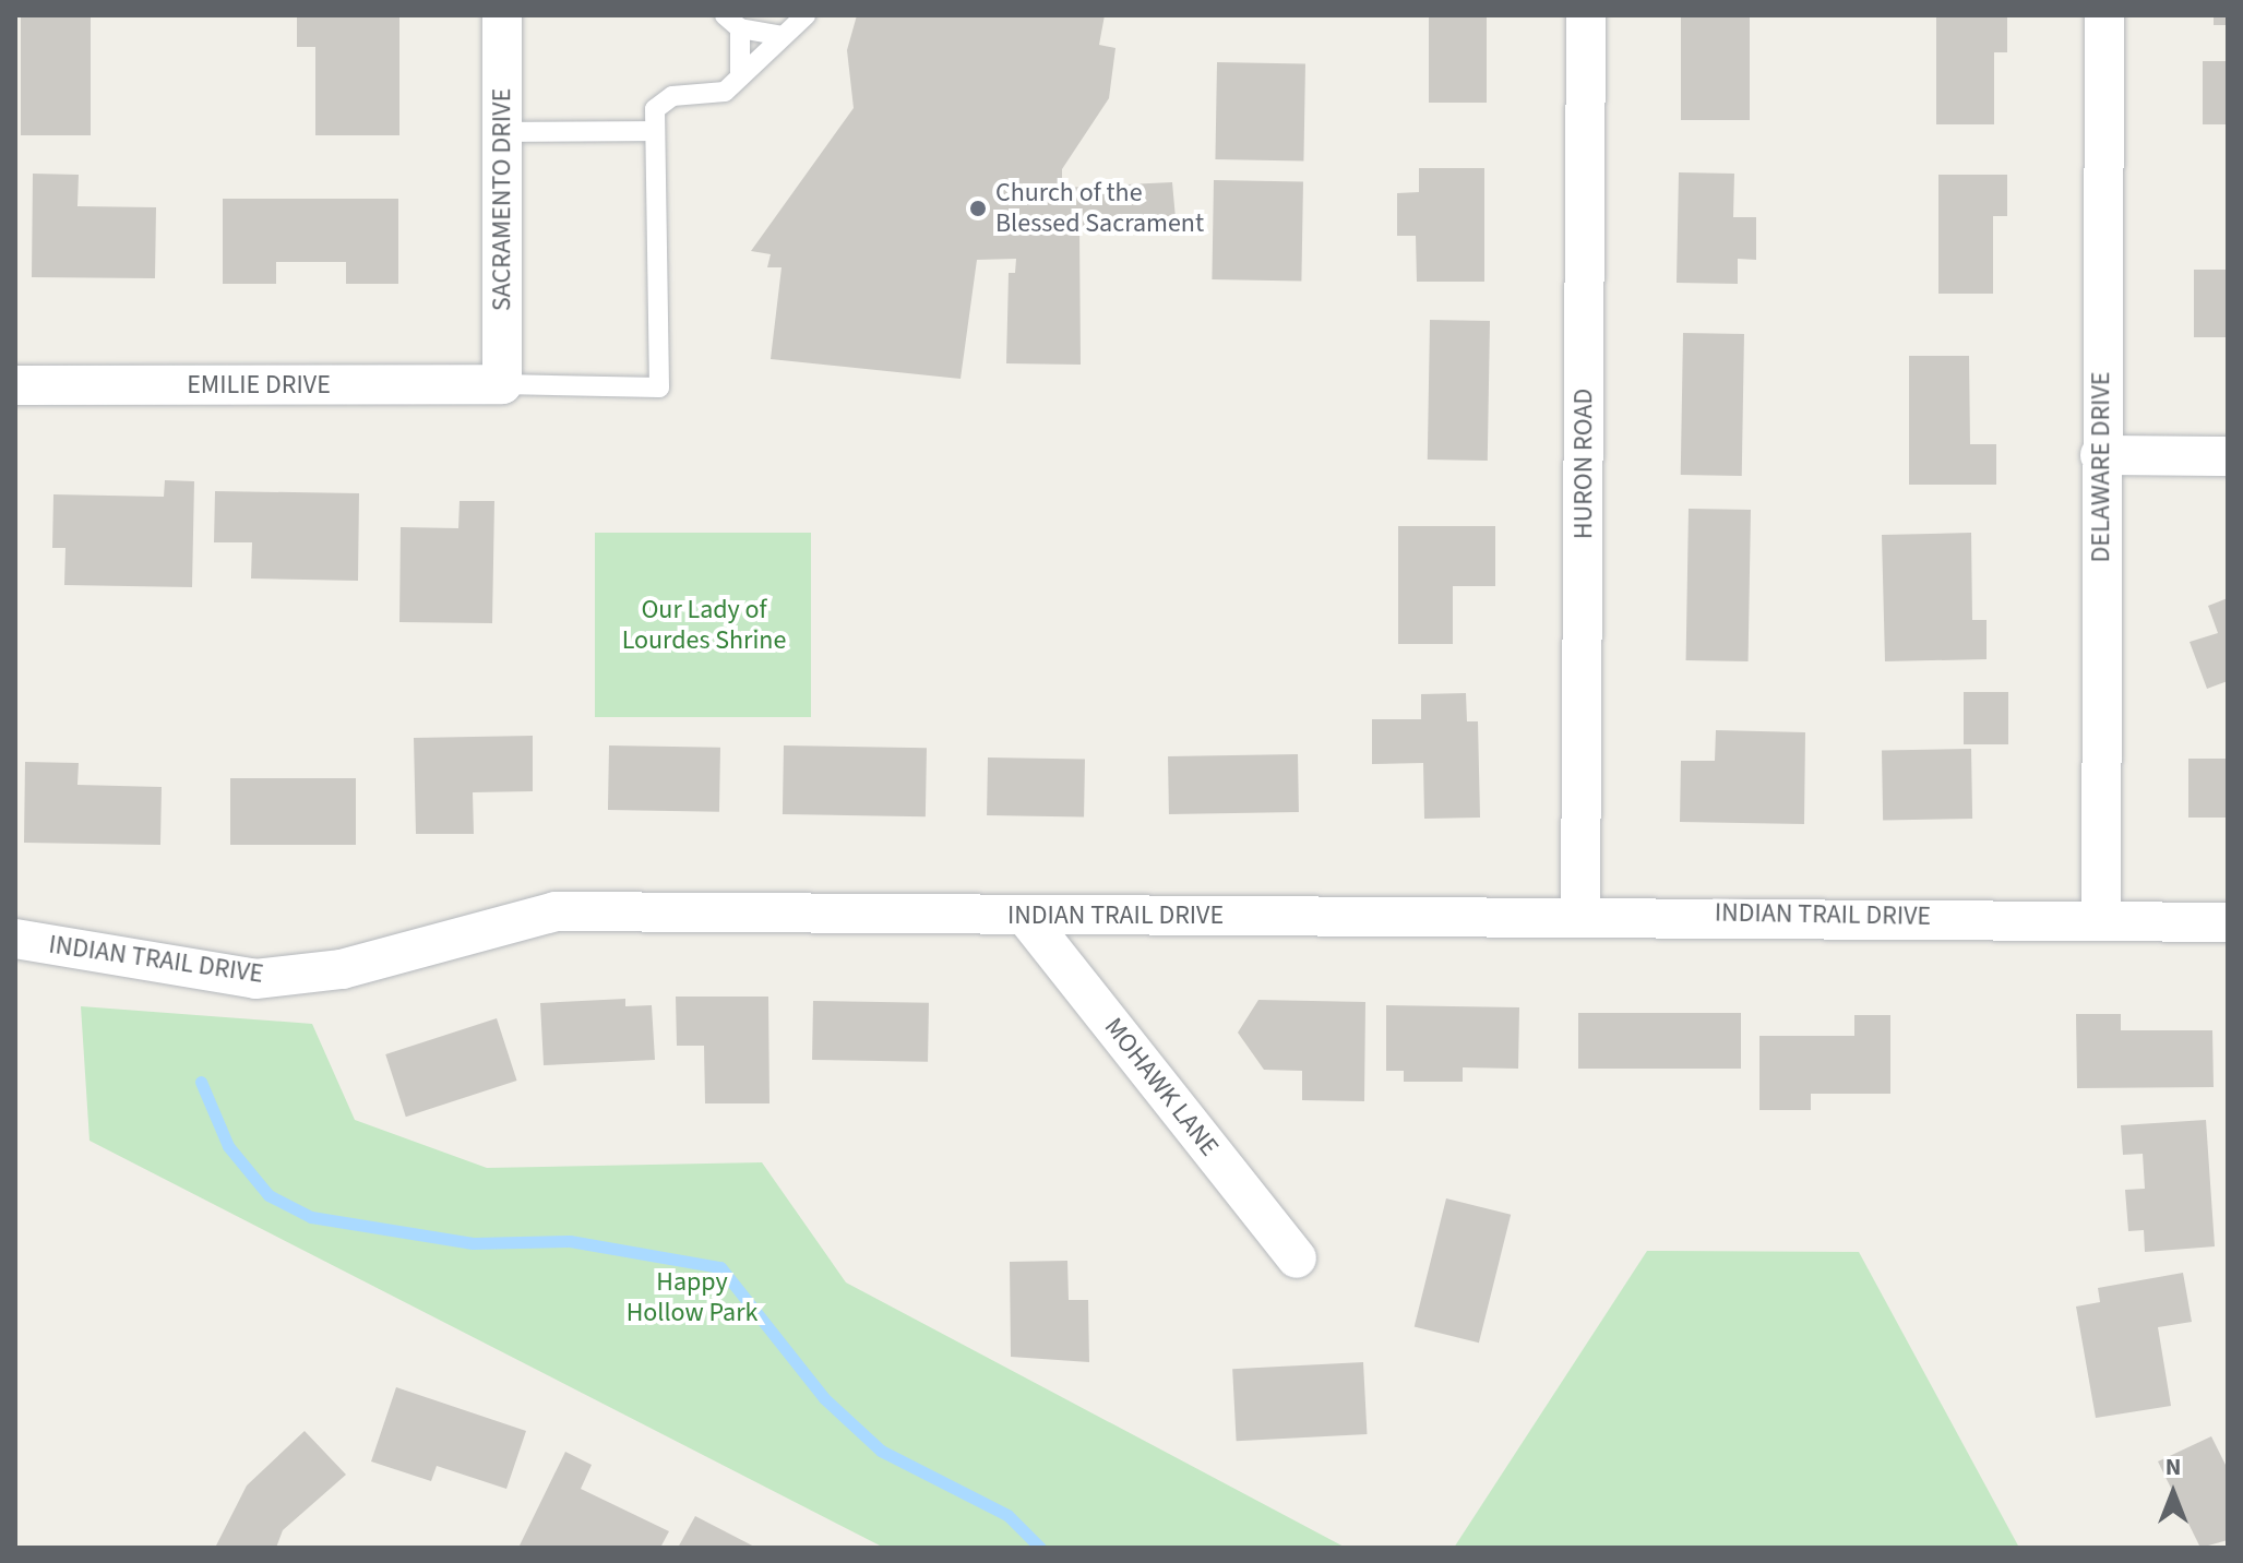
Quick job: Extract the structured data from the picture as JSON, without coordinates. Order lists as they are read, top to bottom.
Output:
{
  "streets": {
    "street": [
      "SACRAMENTO DRIVE",
      "EMILIE DRIVE",
      "HURON ROAD",
      "DELAWARE DRIVE",
      "INDIAN TRAIL DRIVE",
      "MOHAWK LANE"
    ]
  },
  "crossings": [
    ["SACRAMENTO DRIVE", "EMILIE DRIVE"],
    ["HURON ROAD", "INDIAN TRAIL DRIVE"],
    ["DELAWARE DRIVE", "INDIAN TRAIL DRIVE"],
    ["INDIAN TRAIL DRIVE", "MOHAWK LANE"]
  ],
  "parks": ["Our Lady of Lourdes Shrine", "Happy Hollow Park"],
  "places": ["Church of the Blessed Sacrament"],
  "north": "top"
}
